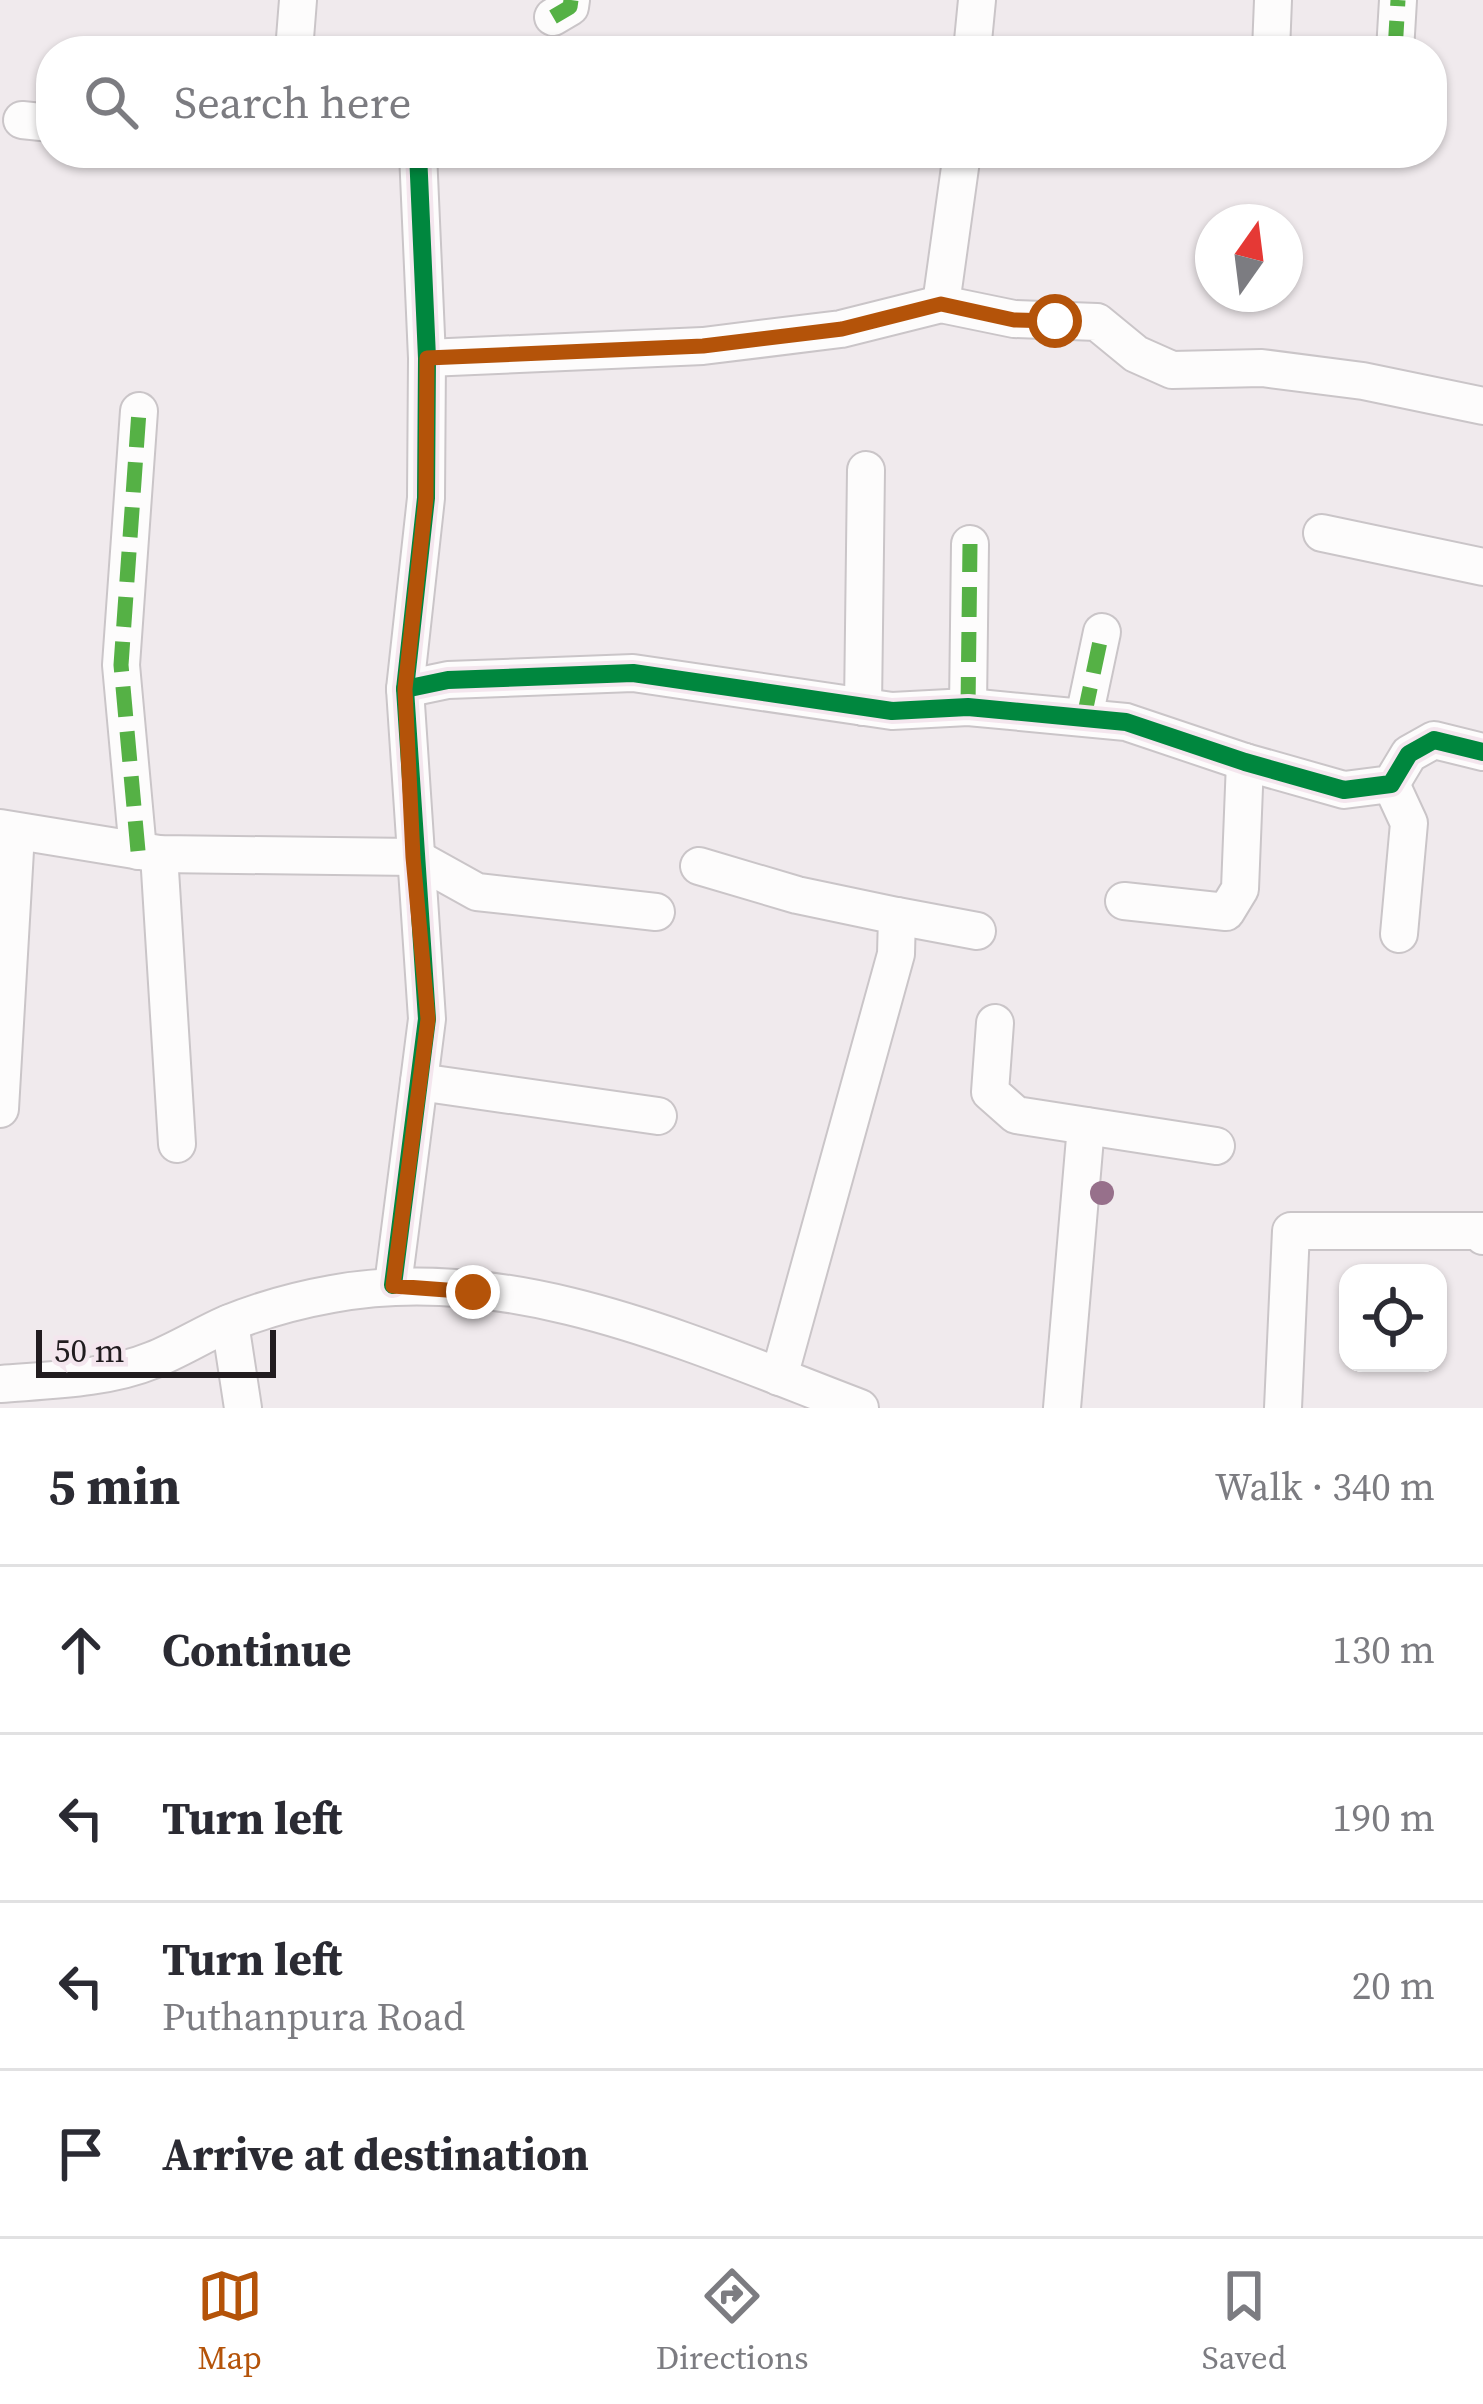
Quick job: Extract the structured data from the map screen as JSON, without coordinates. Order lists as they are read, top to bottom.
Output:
{
  "scale_bar": "50 m",
  "north": "top",
  "page": {
    "search": "Search here",
    "scale": "50 m",
    "heading": ["5 min", "Walk · 340 m"],
    "list": [
      ["Continue", "130 m"],
      ["Turn left", "190 m"],
      ["Turn left", "Puthanpura Road", "20 m"],
      "Arrive at destination"
    ],
    "nav": ["Map", "Directions", "Saved"]
  }
}
